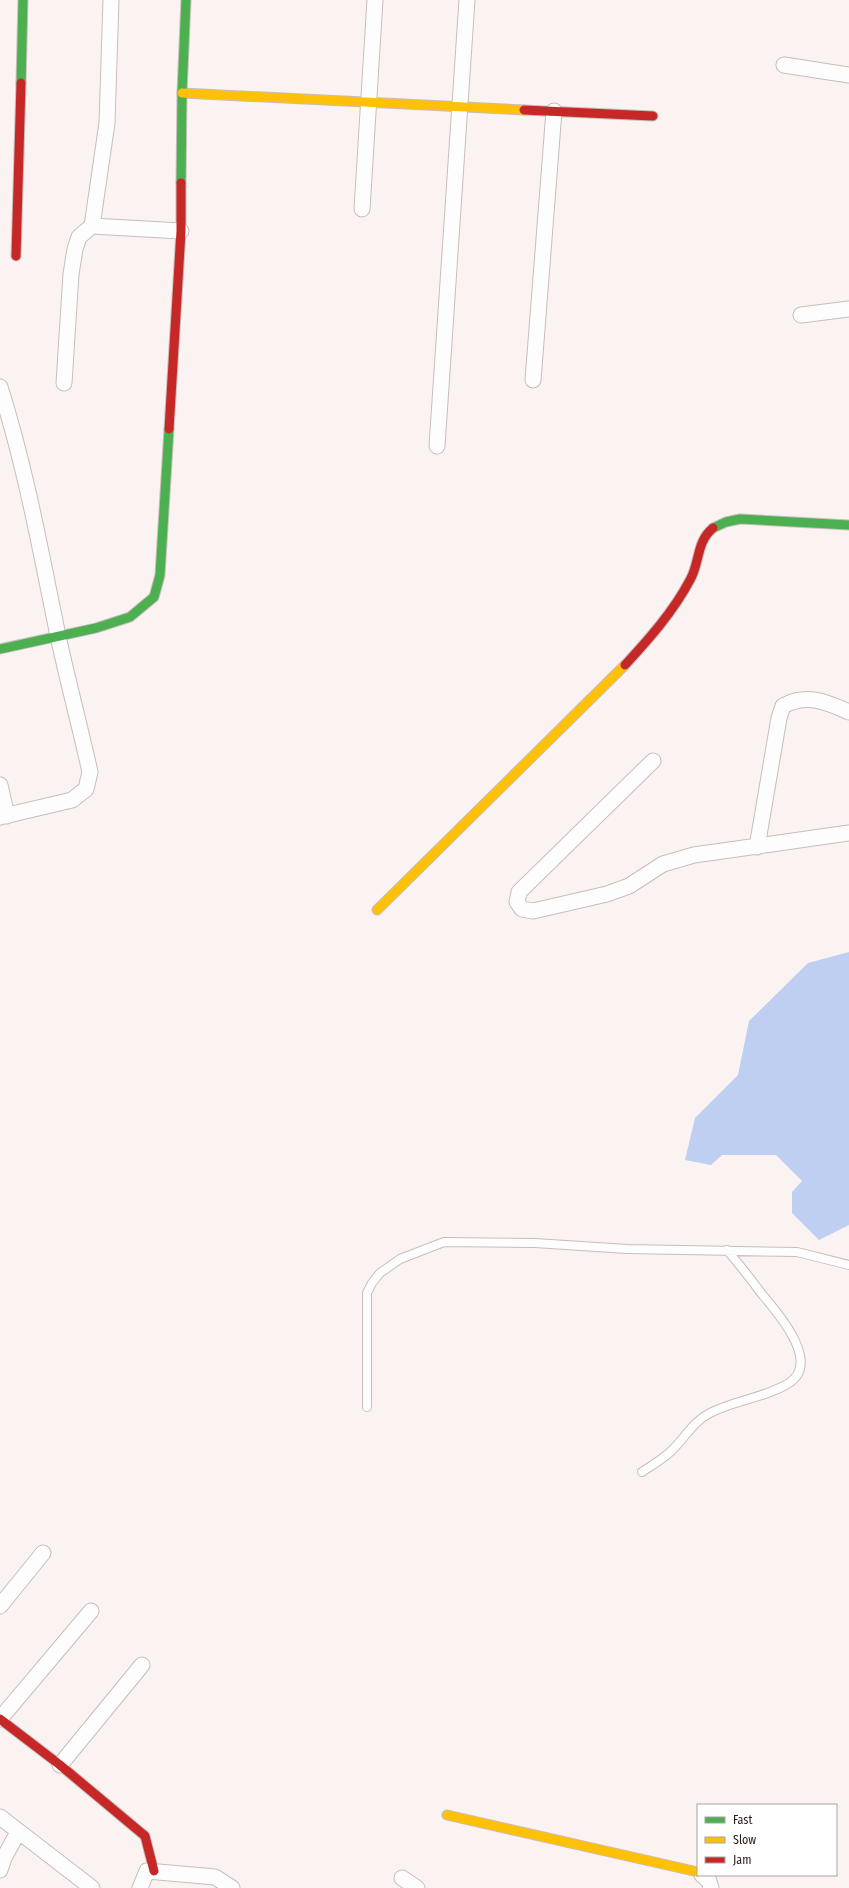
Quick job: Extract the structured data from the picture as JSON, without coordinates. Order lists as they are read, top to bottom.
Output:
{
  "legend": ["Fast", "Slow", "Jam"]
}
